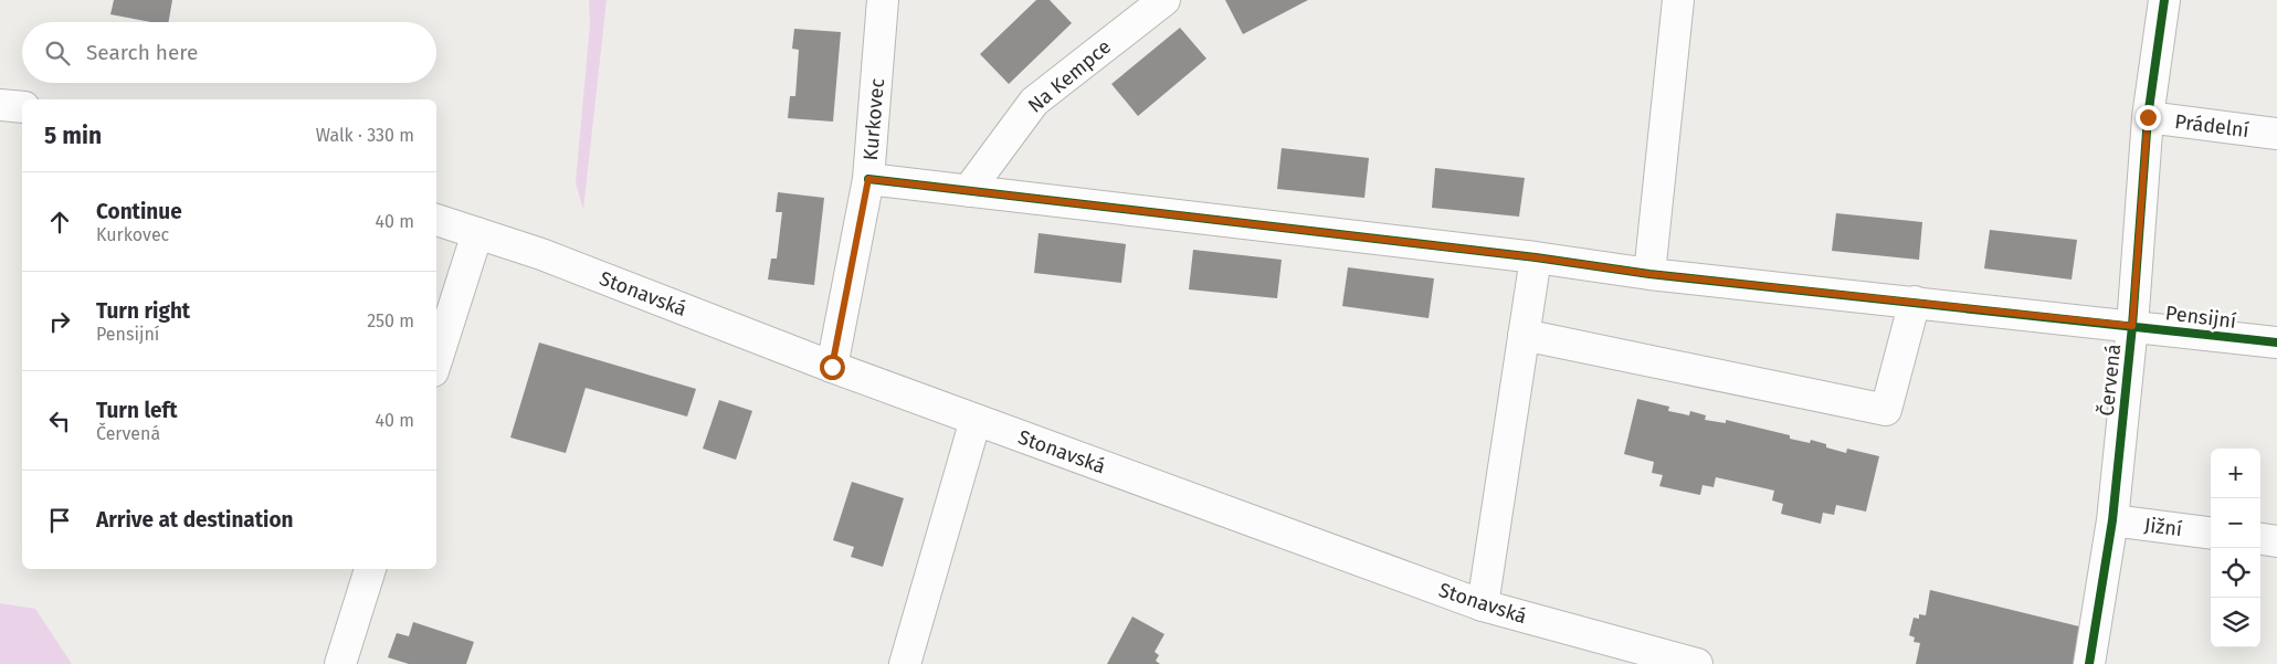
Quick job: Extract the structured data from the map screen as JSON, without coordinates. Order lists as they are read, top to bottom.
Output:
{
  "streets": {
    "street": [
      "Na Kempce",
      "Kurkovec",
      "Prádelní",
      "Stonavská",
      "Pensijní",
      "Červená",
      "Jižní"
    ]
  },
  "crossings": [
    ["Na Kempce", "Pensijní"],
    ["Kurkovec", "Stonavská"],
    ["Kurkovec", "Pensijní"],
    ["Prádelní", "Červená"],
    ["Pensijní", "Červená"],
    ["Červená", "Jižní"]
  ],
  "page": {
    "search": "Search here",
    "heading": ["5 min", "Walk · 330 m"],
    "list": [
      ["Continue", "Kurkovec", "40 m"],
      ["Turn right", "Pensijní", "250 m"],
      ["Turn left", "Červená", "40 m"],
      "Arrive at destination"
    ],
    "map_buttons": ["+", "−"]
  }
}
